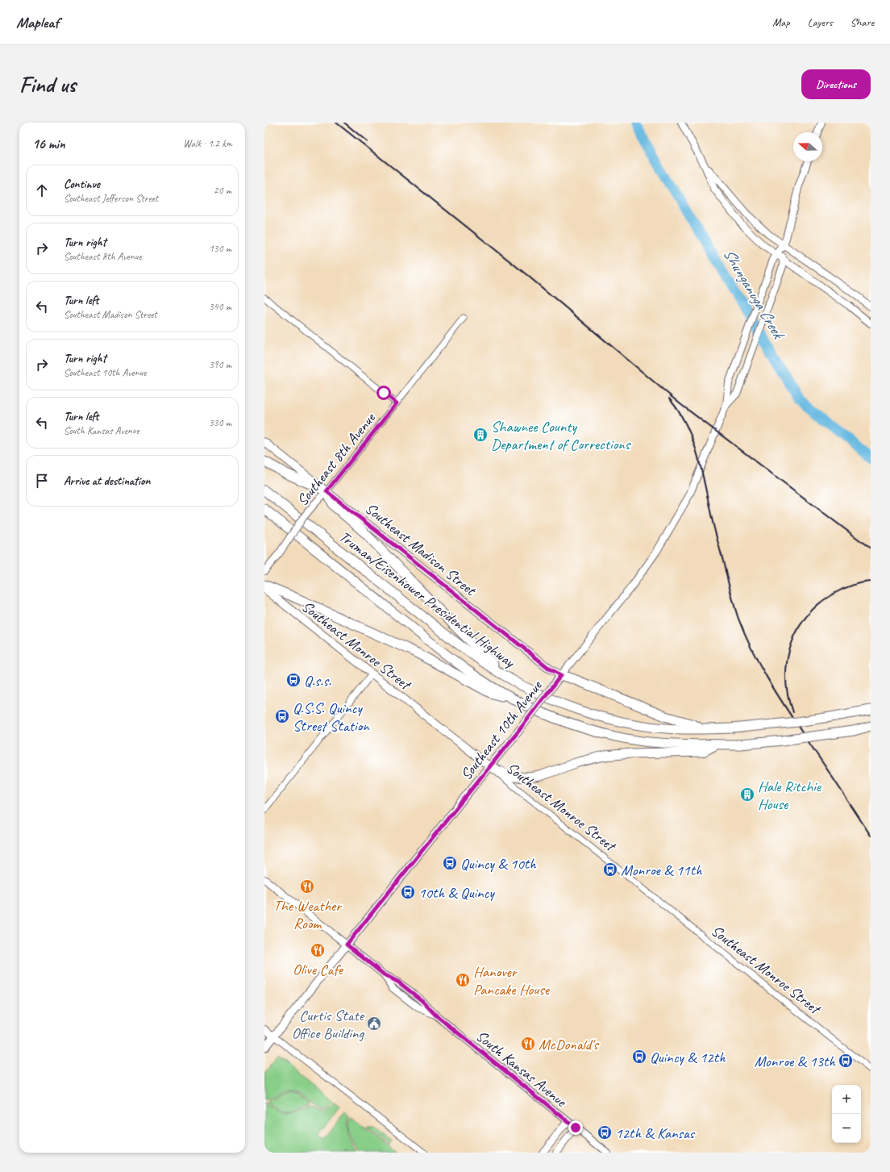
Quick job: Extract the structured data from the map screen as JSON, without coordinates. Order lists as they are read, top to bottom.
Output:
{
  "streets": {
    "highway": ["Truman/Eisenhower Presidential Highway"],
    "main road": [
      "Southeast 8th Avenue",
      "Southeast Madison Street",
      "Southeast Monroe Street",
      "Southeast 10th Avenue",
      "South Kansas Avenue"
    ]
  },
  "crossings": [
    ["Southeast 8th Avenue", "Southeast Madison Street"],
    ["Southeast Madison Street", "Southeast 10th Avenue"],
    ["Southeast Monroe Street", "Southeast 10th Avenue"],
    ["Southeast 10th Avenue", "South Kansas Avenue"]
  ],
  "water": ["Shunganuga Creek"],
  "places": {
    "building": ["Shawnee County Department of Corrections", "Hale Ritchie House"],
    "bus stop": [
      "Q.s.s.",
      "Q.S.S. Quincy Street Station",
      "Quincy & 10th",
      "Monroe & 11th",
      "10th & Quincy",
      "Quincy & 12th",
      "Monroe & 13th",
      "12th & Kansas"
    ],
    "restaurant": [
      "The Weather Room",
      "Olive Cafe",
      "Hanover Pancake House",
      "McDonald's"
    ],
    "public building": ["Curtis State Office Building"]
  },
  "north": "left",
  "page": {
    "header": "Mapleaf",
    "nav": ["Map", "Layers", "Share"],
    "buttons": "Directions",
    "title": "Find us",
    "heading": ["16 min", "Walk · 1.2 km"],
    "list": [
      ["Continue", "Southeast Jefferson Street", "20 m"],
      ["Turn right", "Southeast 8th Avenue", "130 m"],
      ["Turn left", "Southeast Madison Street", "340 m"],
      ["Turn right", "Southeast 10th Avenue", "390 m"],
      ["Turn left", "South Kansas Avenue", "330 m"],
      "Arrive at destination"
    ],
    "map_buttons": ["+", "−"]
  }
}
